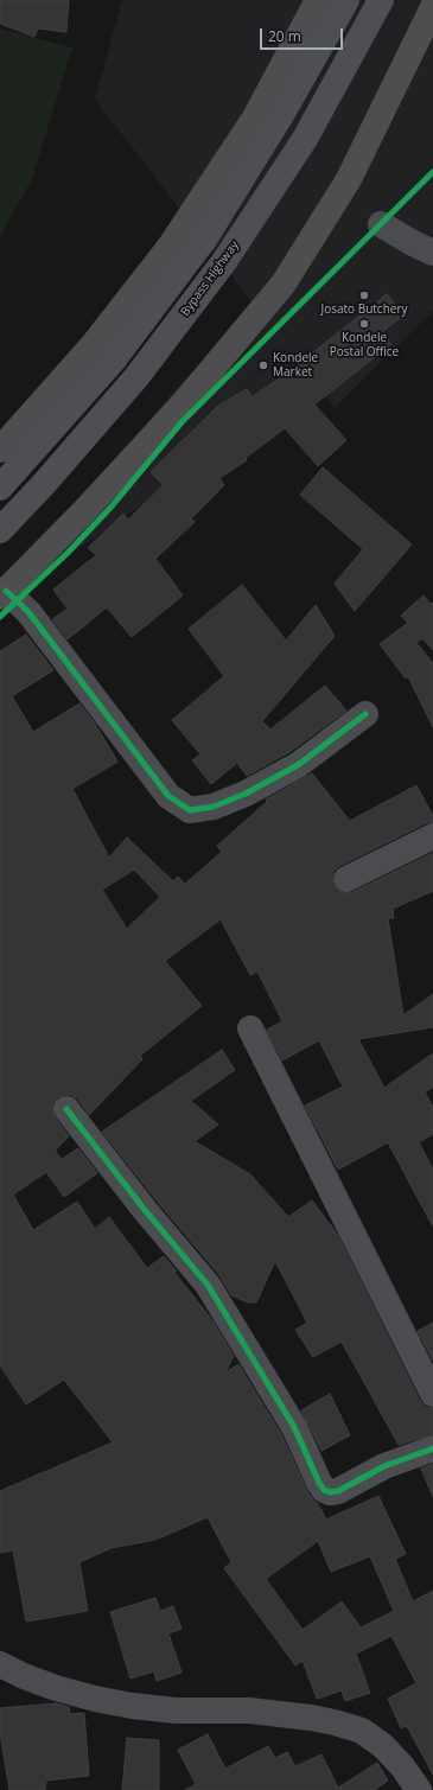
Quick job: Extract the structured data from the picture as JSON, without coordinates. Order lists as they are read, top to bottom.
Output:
{
  "streets": {
    "main road": ["Bypass Highway"]
  },
  "places": ["Josato Butchery", "Kondele Postal Office", "Kondele Market"],
  "scale_bar": "20 m"
}
